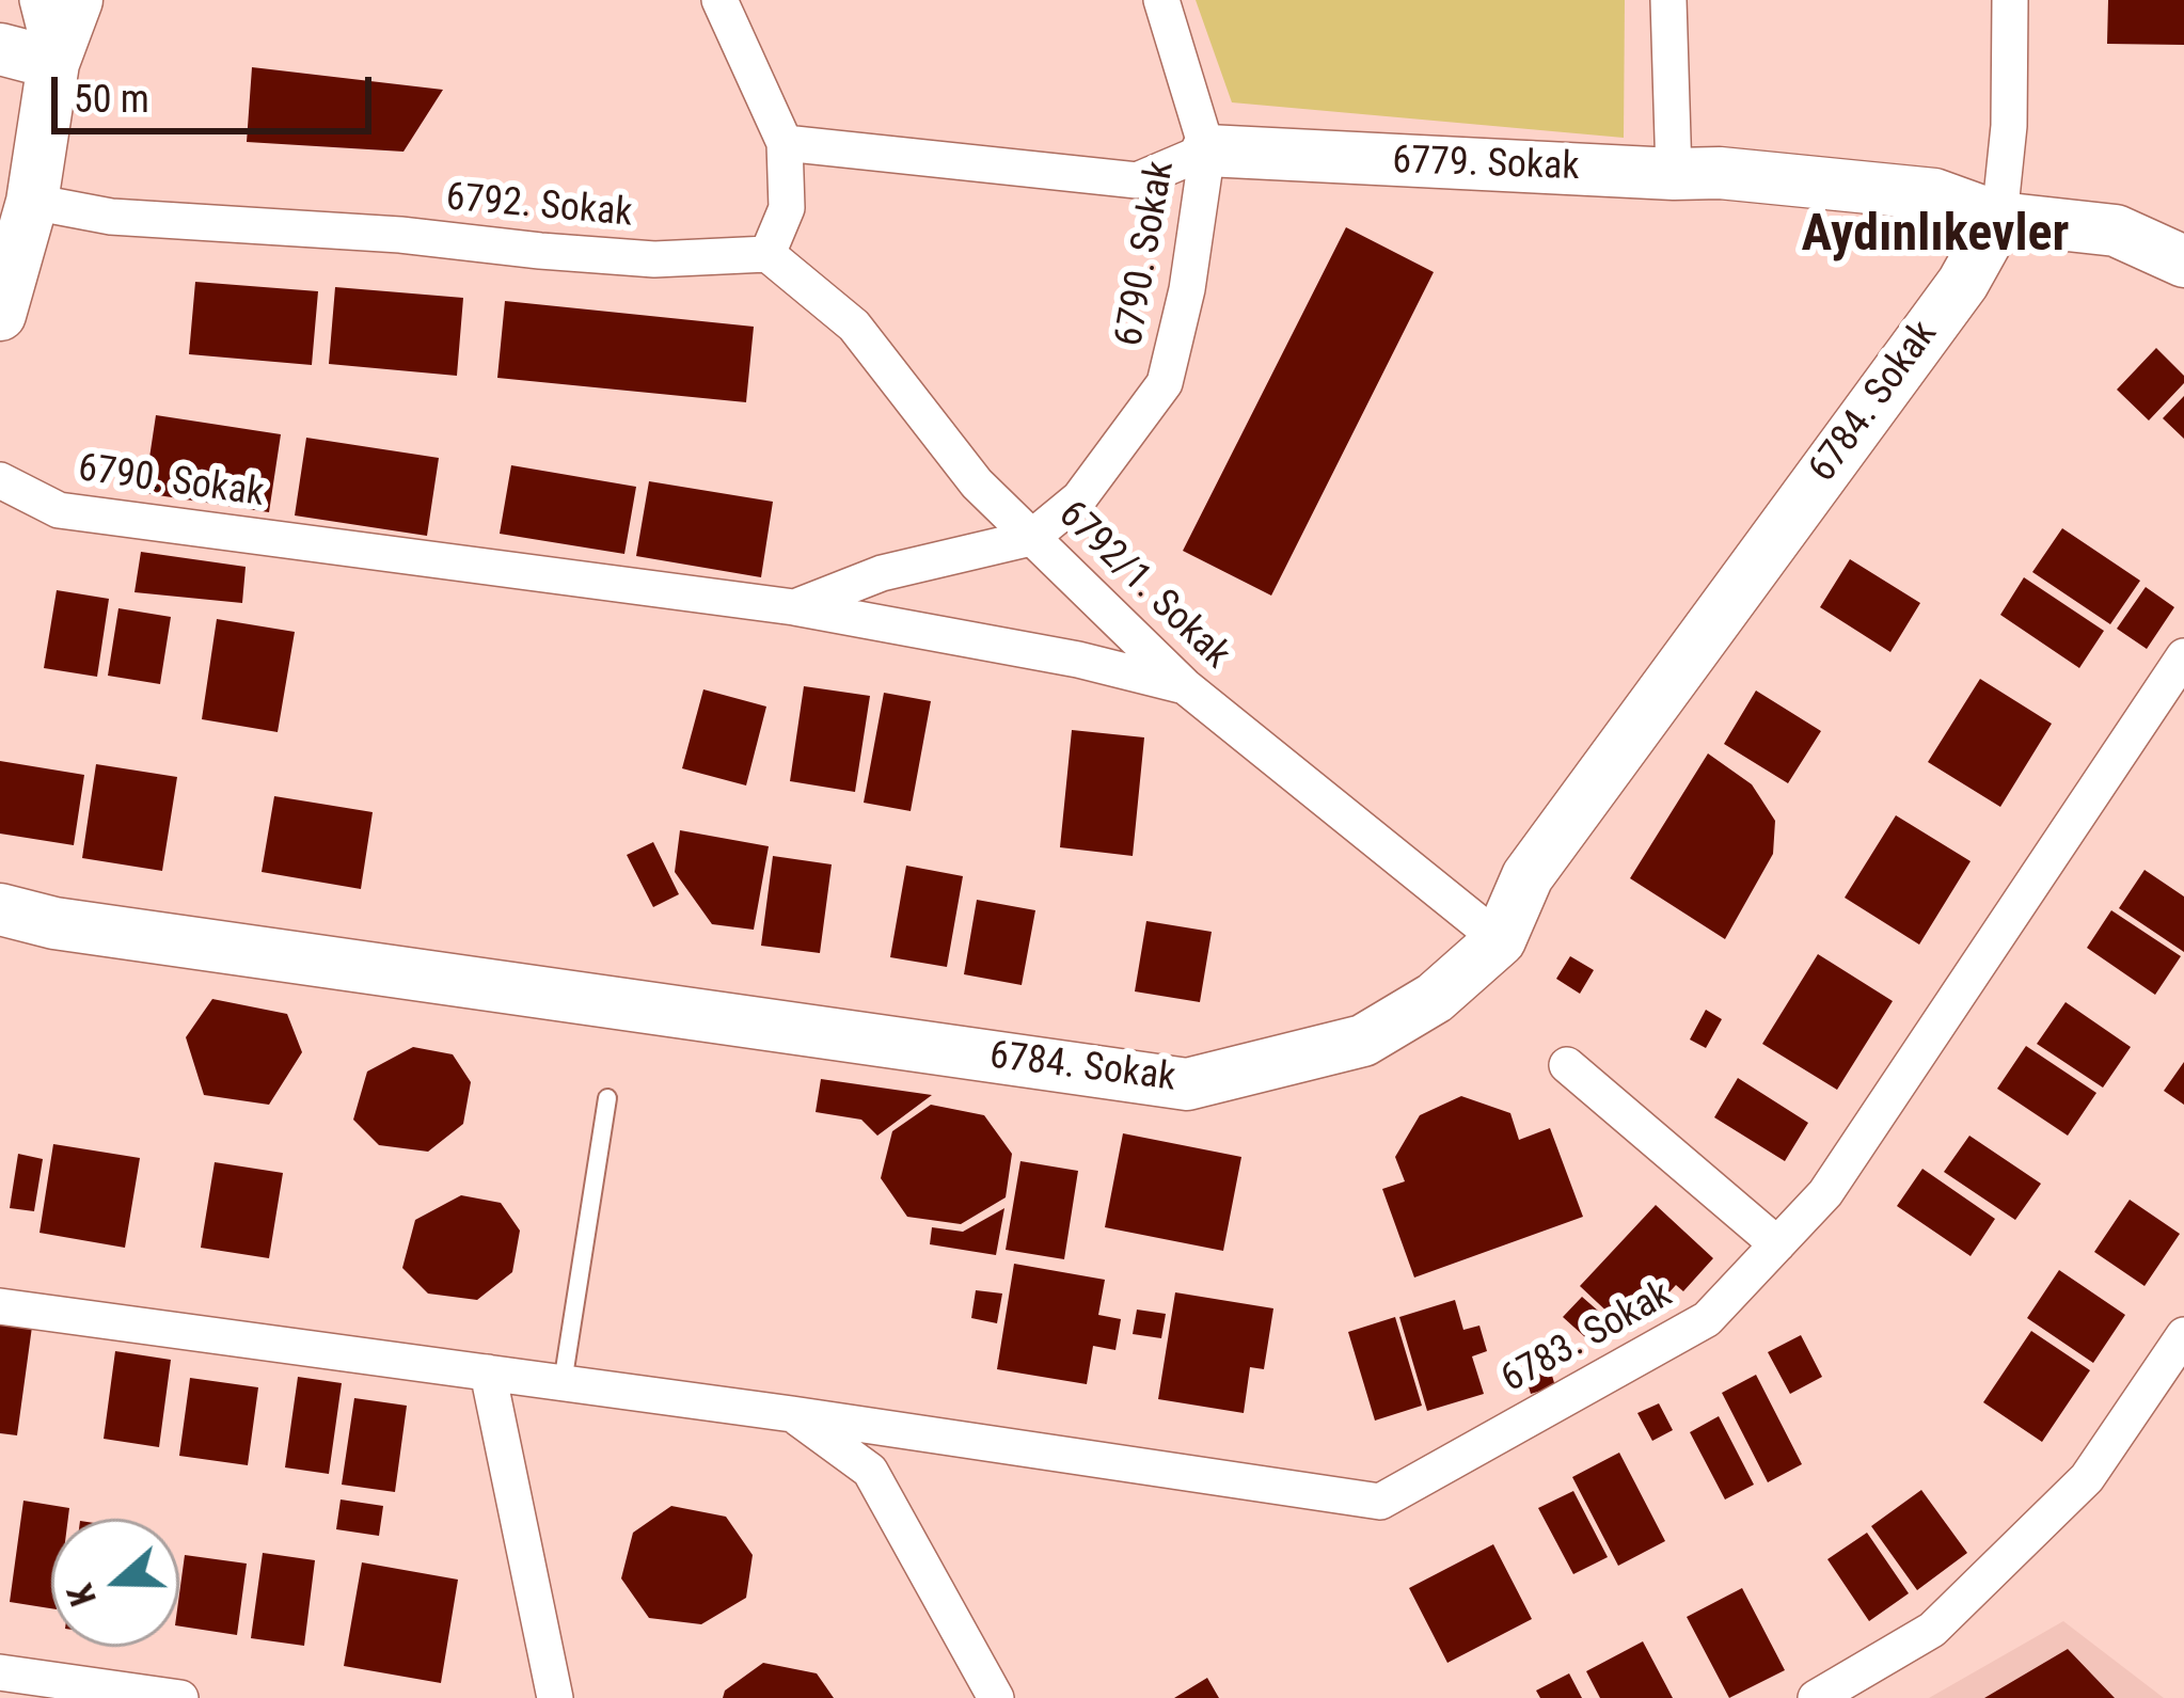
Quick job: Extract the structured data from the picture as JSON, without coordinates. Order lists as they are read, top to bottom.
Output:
{
  "streets": {
    "street": [
      "6779. Sokak",
      "6792. Sokak",
      "6790. Sokak",
      "6784. Sokak",
      "6792/1. Sokak",
      "6783. Sokak"
    ]
  },
  "crossings": [
    ["6779. Sokak", "6790. Sokak"],
    ["6779. Sokak", "6784. Sokak"],
    ["6792. Sokak", "6792/1. Sokak"],
    ["6790. Sokak", "6792/1. Sokak"],
    ["6784. Sokak", "6792/1. Sokak"]
  ],
  "districts": ["Aydınlıkevler"],
  "scale_bar": "50 m",
  "north": "left"
}
